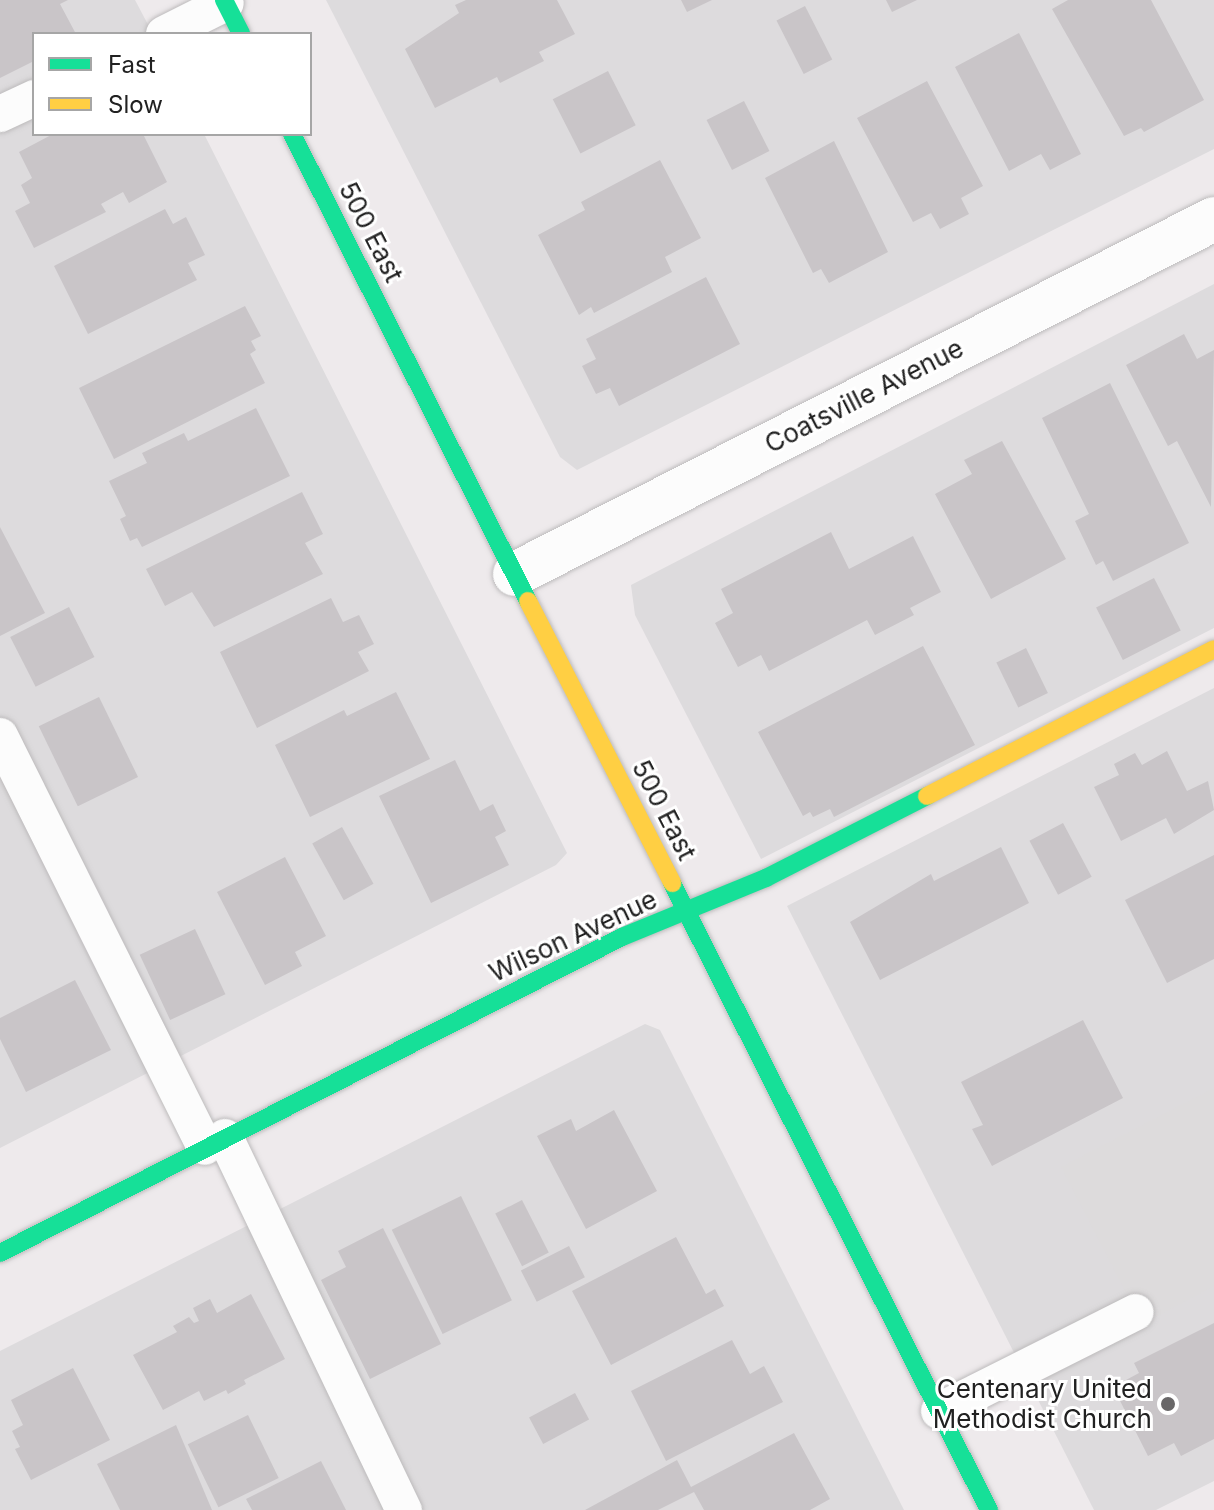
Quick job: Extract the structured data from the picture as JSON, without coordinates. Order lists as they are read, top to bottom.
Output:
{
  "streets": {
    "street": ["500 East", "Coatsville Avenue", "Wilson Avenue"]
  },
  "crossings": [
    ["500 East", "Coatsville Avenue"],
    ["500 East", "Wilson Avenue"]
  ],
  "places": ["Centenary United Methodist Church"],
  "legend": ["Fast", "Slow"]
}
